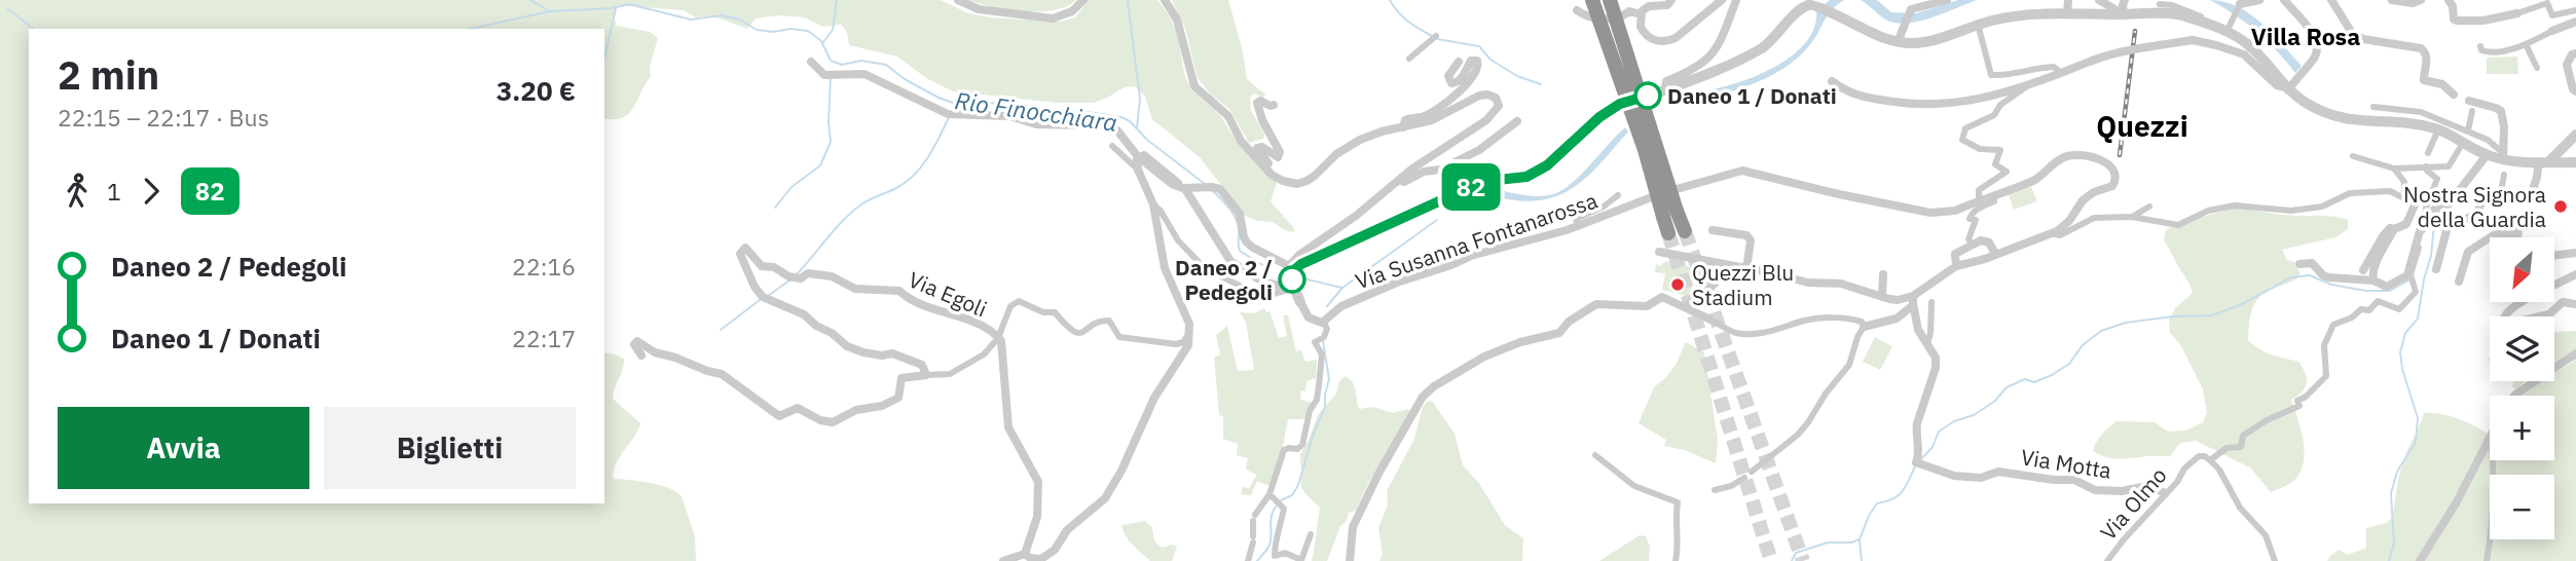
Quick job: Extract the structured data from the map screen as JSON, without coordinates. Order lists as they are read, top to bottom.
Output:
{
  "streets": {
    "street": [
      "Via Susanna Fontanarossa",
      "Via Egoli",
      "Via Motta",
      "Via Olmo"
    ]
  },
  "crossings": [
    ["Via Motta", "Via Olmo"]
  ],
  "districts": ["Villa Rosa", "Quezzi"],
  "water": ["Rio Finocchiara"],
  "places": [
    "Daneo 1 / Donati",
    "Nostra Signora della Guardia",
    "Daneo 2 / Pedegoli",
    "Quezzi Blu Stadium"
  ],
  "lines": ["bus line 82"],
  "north": "bottom left",
  "page": {
    "on_map": "82",
    "heading": ["2 min", "22:15 – 22:17 · Bus", "3.20 €"],
    "legs": ["1", "82"],
    "list": [
      {
        "name": "Daneo 2 / Pedegoli",
        "value": "22:16"
      },
      {
        "name": "Daneo 1 / Donati",
        "value": "22:17"
      }
    ],
    "map_buttons": ["+", "−"],
    "buttons": ["Avvia", "Biglietti"]
  }
}
